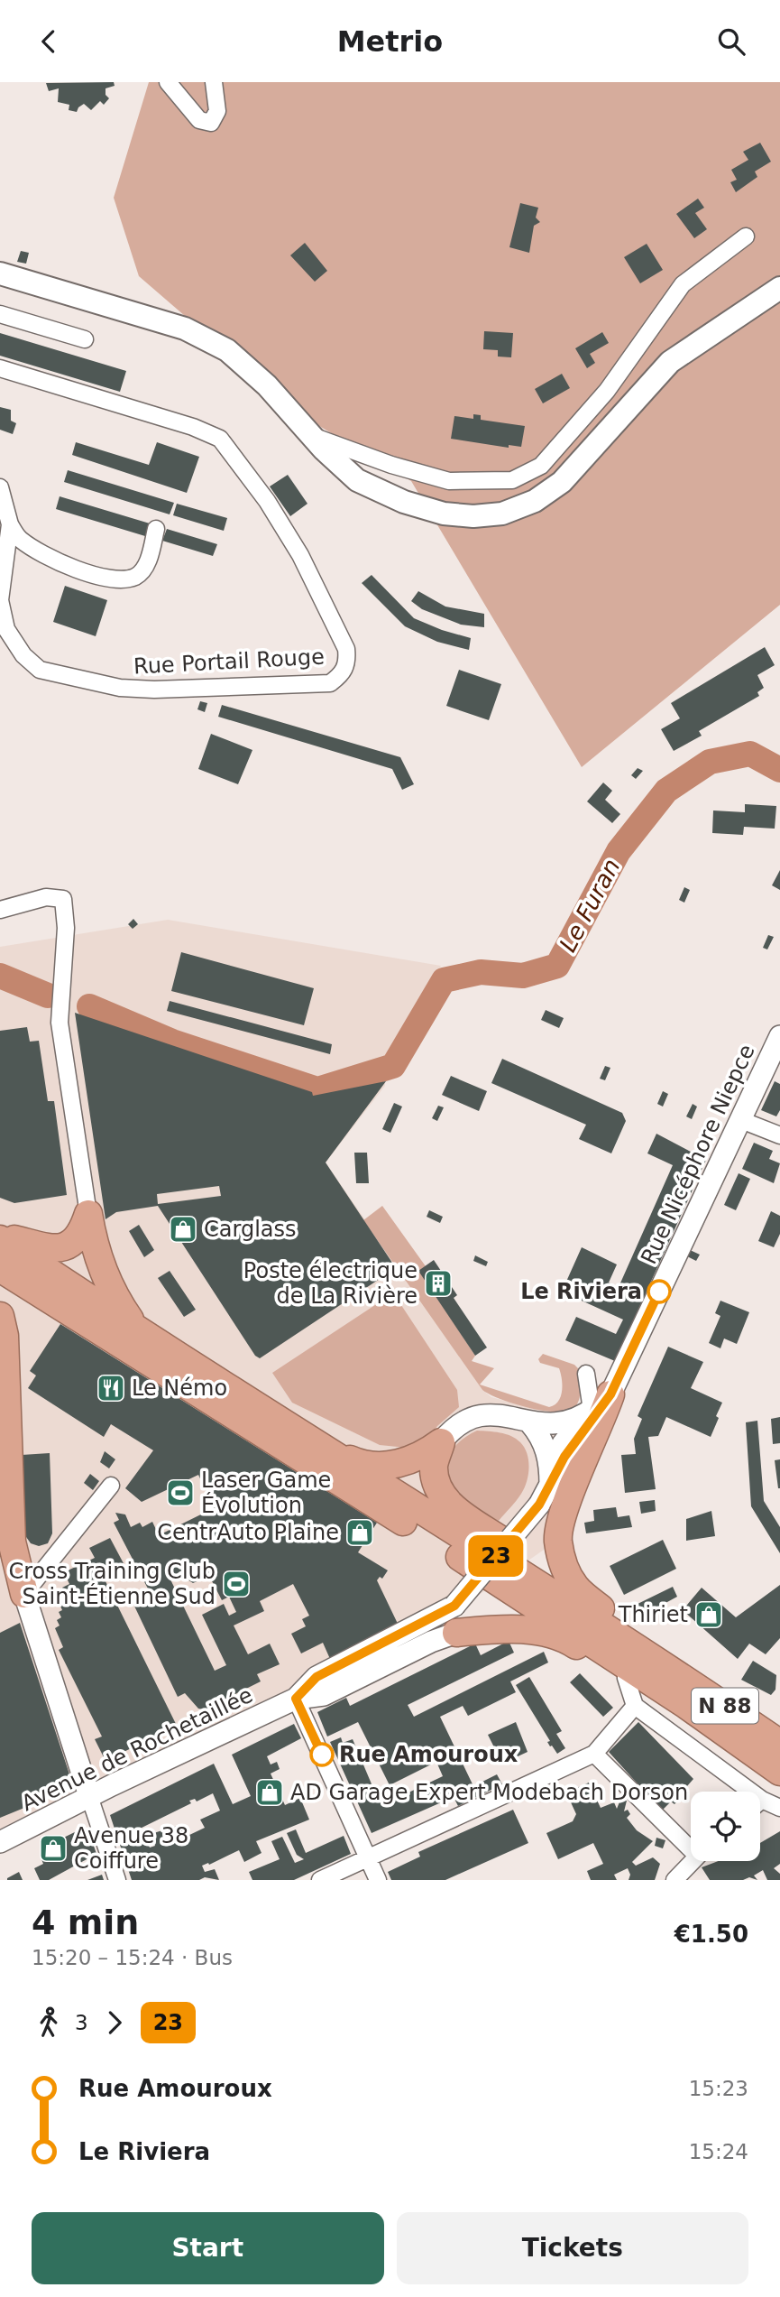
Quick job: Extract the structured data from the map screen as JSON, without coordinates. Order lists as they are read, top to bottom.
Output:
{
  "streets": {
    "highway": ["N 88"],
    "street": ["Rue Portail Rouge", "Rue Nicéphore Niepce", "Avenue de Rochetaillée"]
  },
  "crossings": [
    ["Rue Nicéphore Niepce", "Avenue de Rochetaillée"]
  ],
  "water": ["Le Furan"],
  "places": {
    "shop": [
      "Carglass",
      "CentrAuto Plaine",
      "Thiriet",
      "AD Garage Expert Modebach Dorson",
      "Avenue 38 Coiffure"
    ],
    "building": ["Poste électrique de La Rivière"],
    "other": ["Le Riviera", "Rue Amouroux"],
    "restaurant": ["Le Némo"],
    "sports": ["Laser Game Évolution", "Cross Training Club Saint-Étienne Sud"]
  },
  "lines": ["bus line 23"],
  "page": {
    "header": "Metrio",
    "on_map": "23",
    "heading": ["4 min", "15:20 – 15:24 · Bus", "€1.50"],
    "legs": ["3", "23"],
    "list": [
      {
        "name": "Rue Amouroux",
        "value": "15:23"
      },
      {
        "name": "Le Riviera",
        "value": "15:24"
      }
    ],
    "buttons": ["Start", "Tickets"]
  }
}
